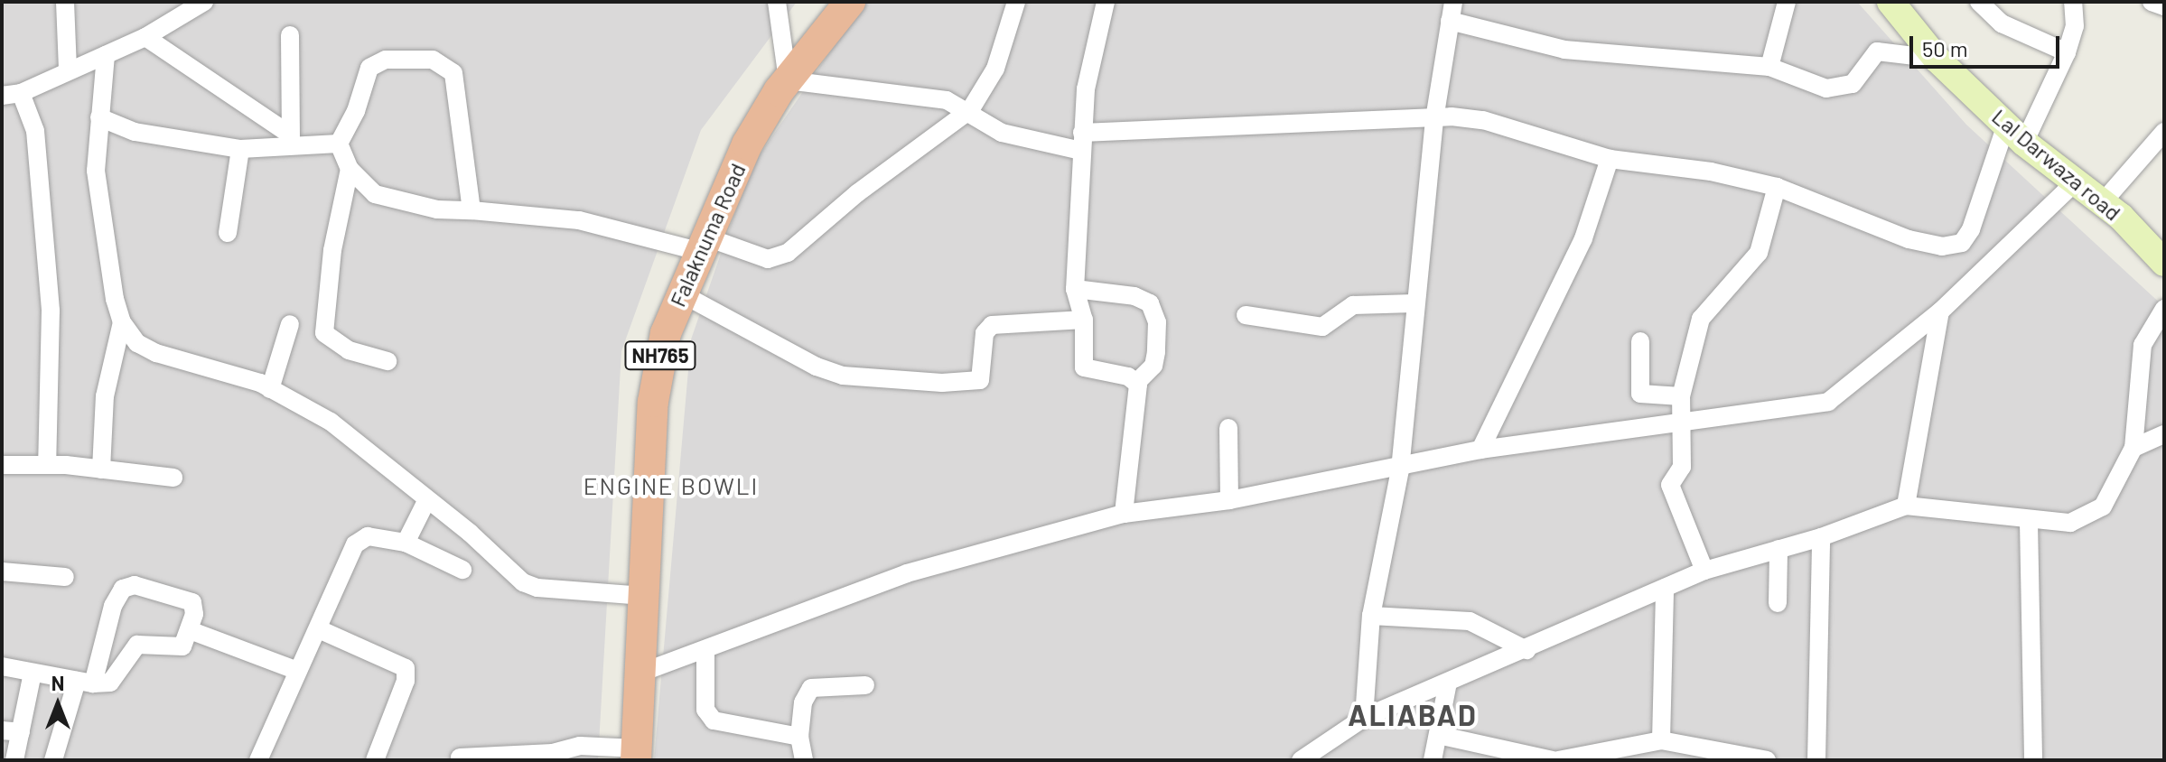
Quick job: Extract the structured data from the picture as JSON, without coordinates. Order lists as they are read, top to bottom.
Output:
{
  "streets": {
    "highway": ["Falaknuma Road", "NH765"],
    "main road": ["Lal Darwaza road"]
  },
  "districts": ["ENGINE BOWLI", "ALIABAD"],
  "scale_bar": "50 m",
  "north": "top"
}
